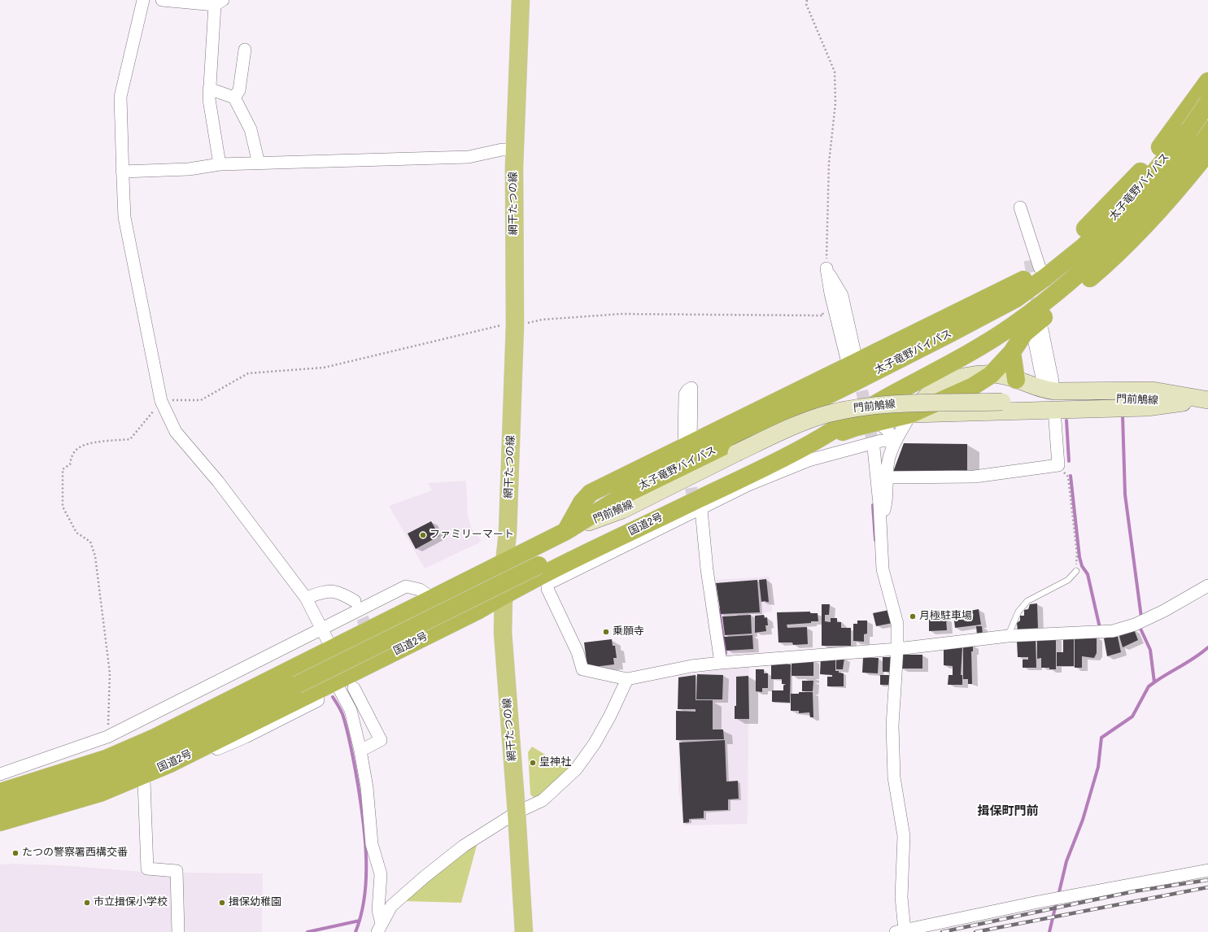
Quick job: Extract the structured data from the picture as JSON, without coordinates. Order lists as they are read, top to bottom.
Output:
{
  "streets": {
    "highway": ["太子竜野バイパス", "国道2号"],
    "main road": ["網干たつの線", "門前鵤線"]
  },
  "crossings": [
    ["太子竜野バイパス", "門前鵤線"],
    ["太子竜野バイパス", "国道2号"],
    ["網干たつの線", "国道2号"]
  ],
  "districts": ["揖保町門前"],
  "places": [
    "ファミリーマート",
    "月極駐車場",
    "乗願寺",
    "皇神社",
    "たつの警察署西構交番",
    "市立揖保小学校",
    "揖保幼稚園"
  ]
}
